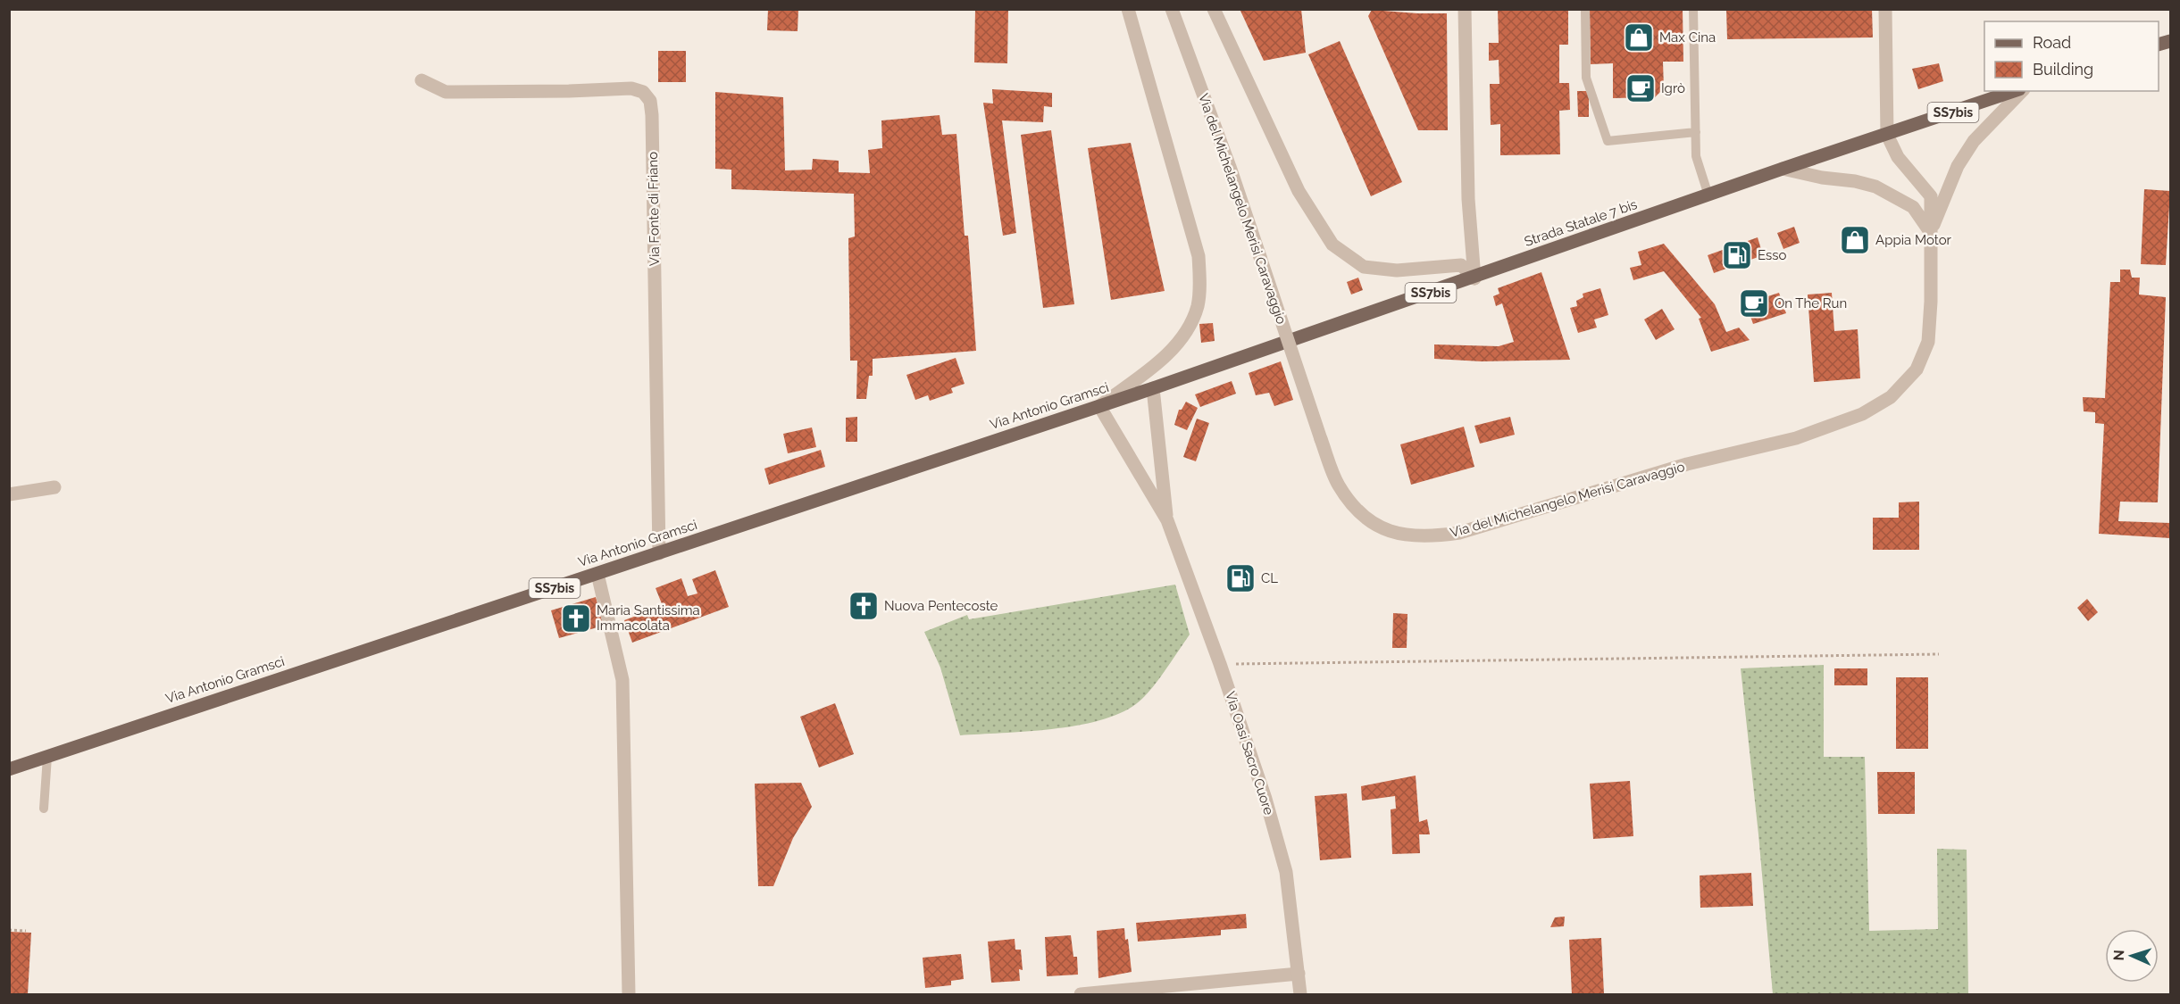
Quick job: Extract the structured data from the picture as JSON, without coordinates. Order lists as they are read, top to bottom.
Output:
{
  "streets": {
    "main road": ["SS7bis", "Strada Statale 7 bis", "Via Antonio Gramsci"],
    "street": ["Via Fonte di Friano", "Via del Michelangelo Merisi Caravaggio", "Via Oasi Sacro Cuore"]
  },
  "crossings": [
    ["Via Fonte di Friano", "Via Antonio Gramsci"],
    ["Via del Michelangelo Merisi Caravaggio", "Strada Statale 7 bis"],
    ["Strada Statale 7 bis", "Via Antonio Gramsci"],
    ["Strada Statale 7 bis", "Via Oasi Sacro Cuore"],
    ["Via Antonio Gramsci", "Via Oasi Sacro Cuore"]
  ],
  "places": {
    "shop": ["Max Cina", "Appia Motor"],
    "cafe": ["Igrò", "On The Run"],
    "fuel station": ["Esso", "CL"],
    "church": ["Nuova Pentecoste", "Maria Santissima Immacolata"]
  },
  "legend": ["Road", "Building"],
  "north": "left"
}
